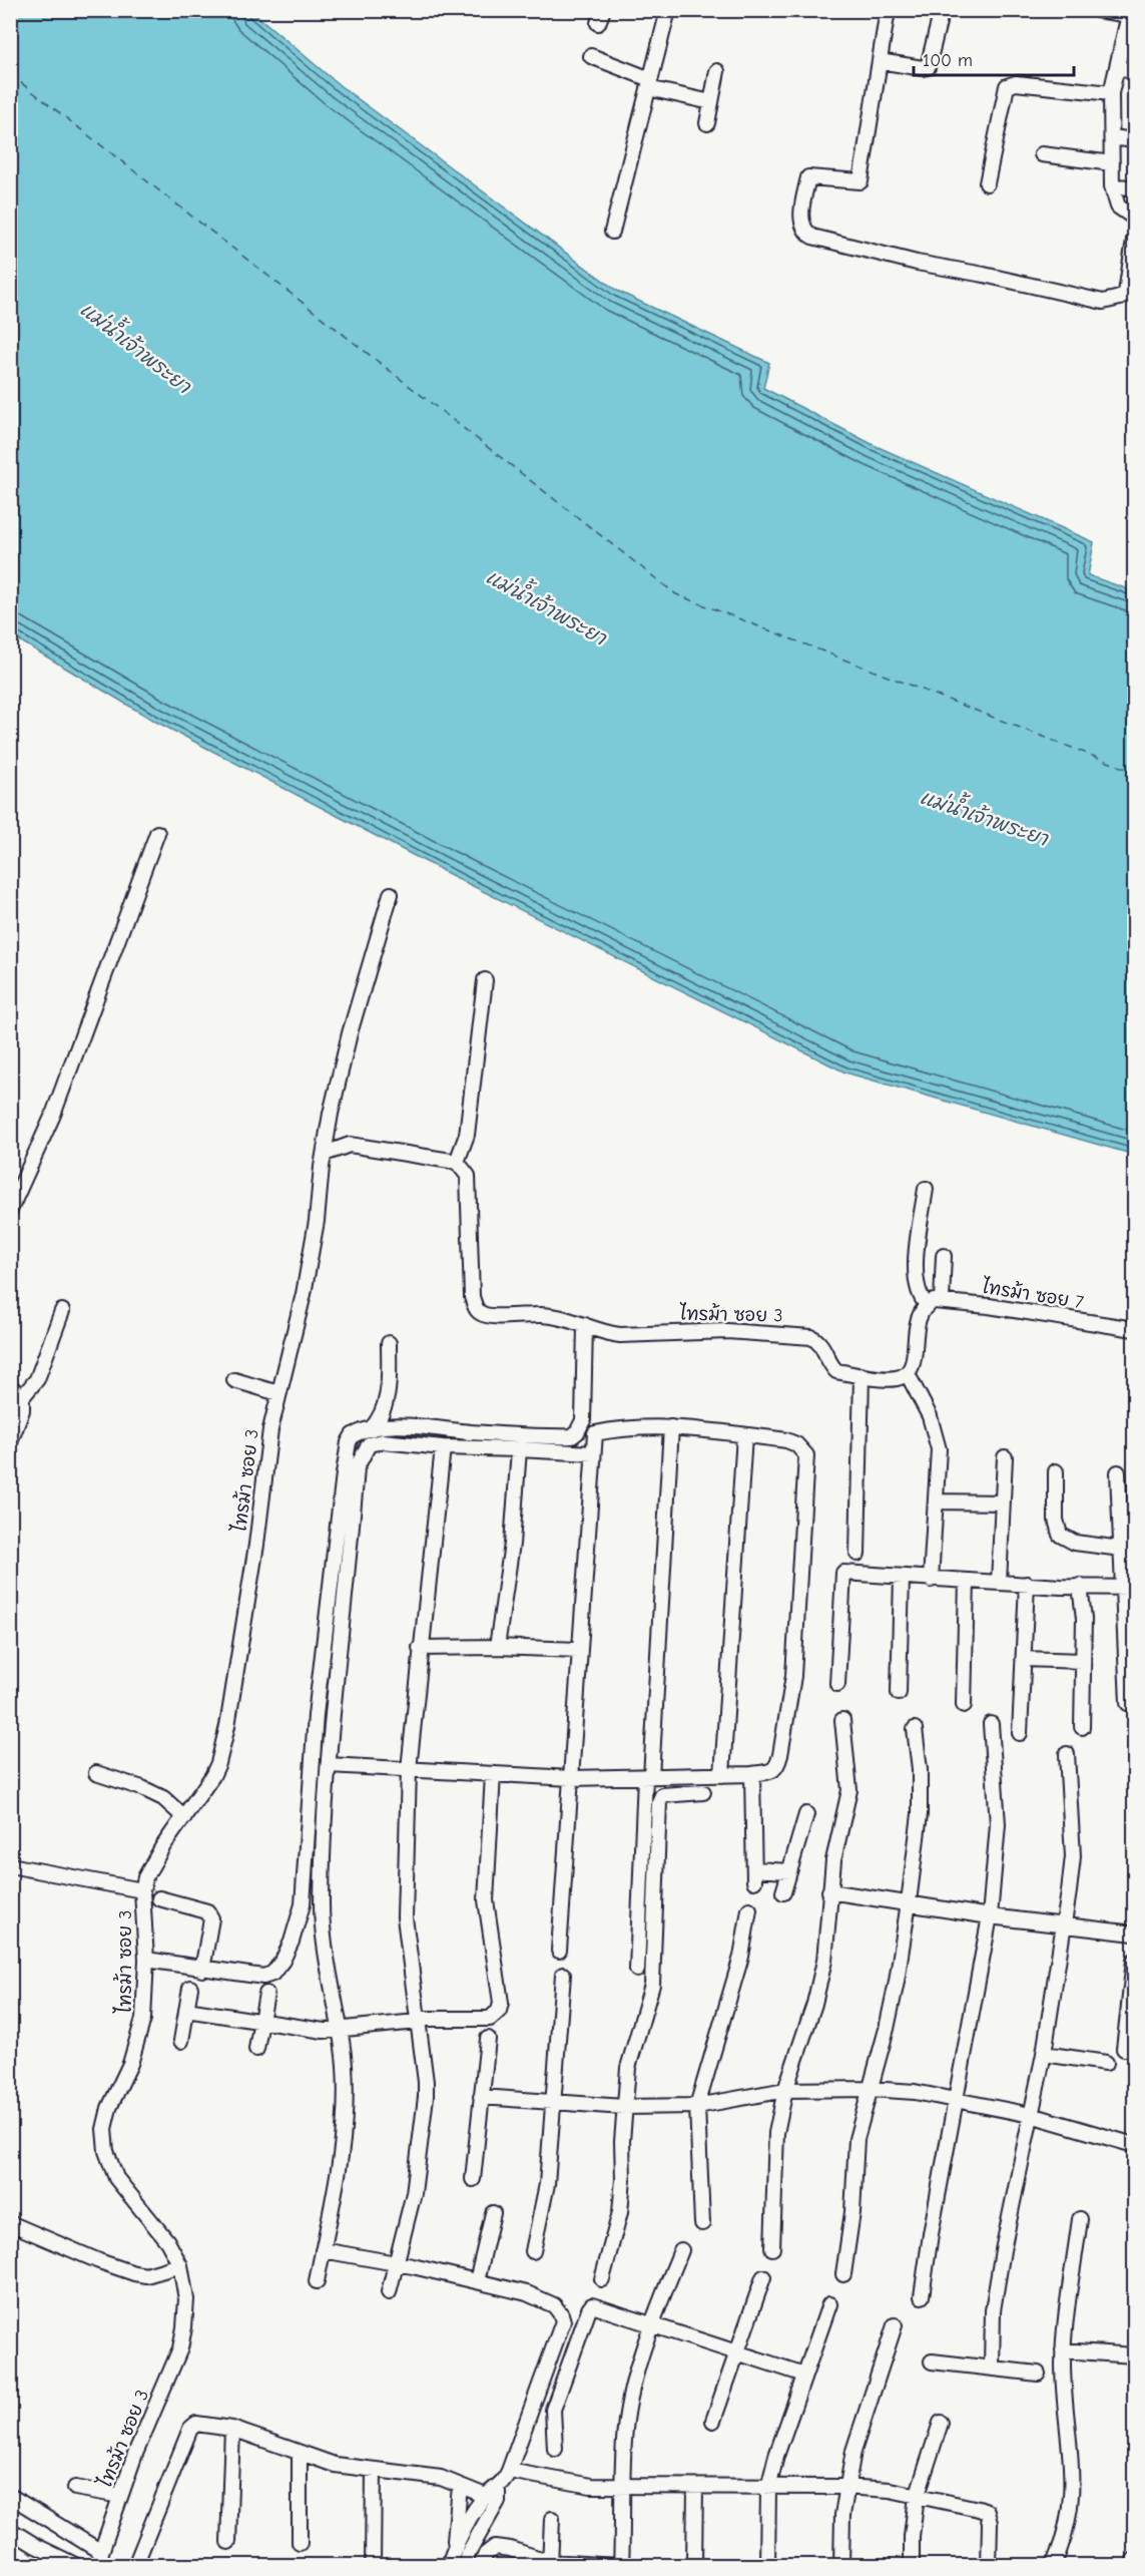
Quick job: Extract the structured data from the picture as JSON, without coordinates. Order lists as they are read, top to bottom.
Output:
{
  "streets": {
    "street": ["ไทรม้า ซอย 7", "ไทรม้า ซอย 3"]
  },
  "water": ["แม่น้ำเจ้าพระยา"],
  "scale_bar": "100 m"
}
